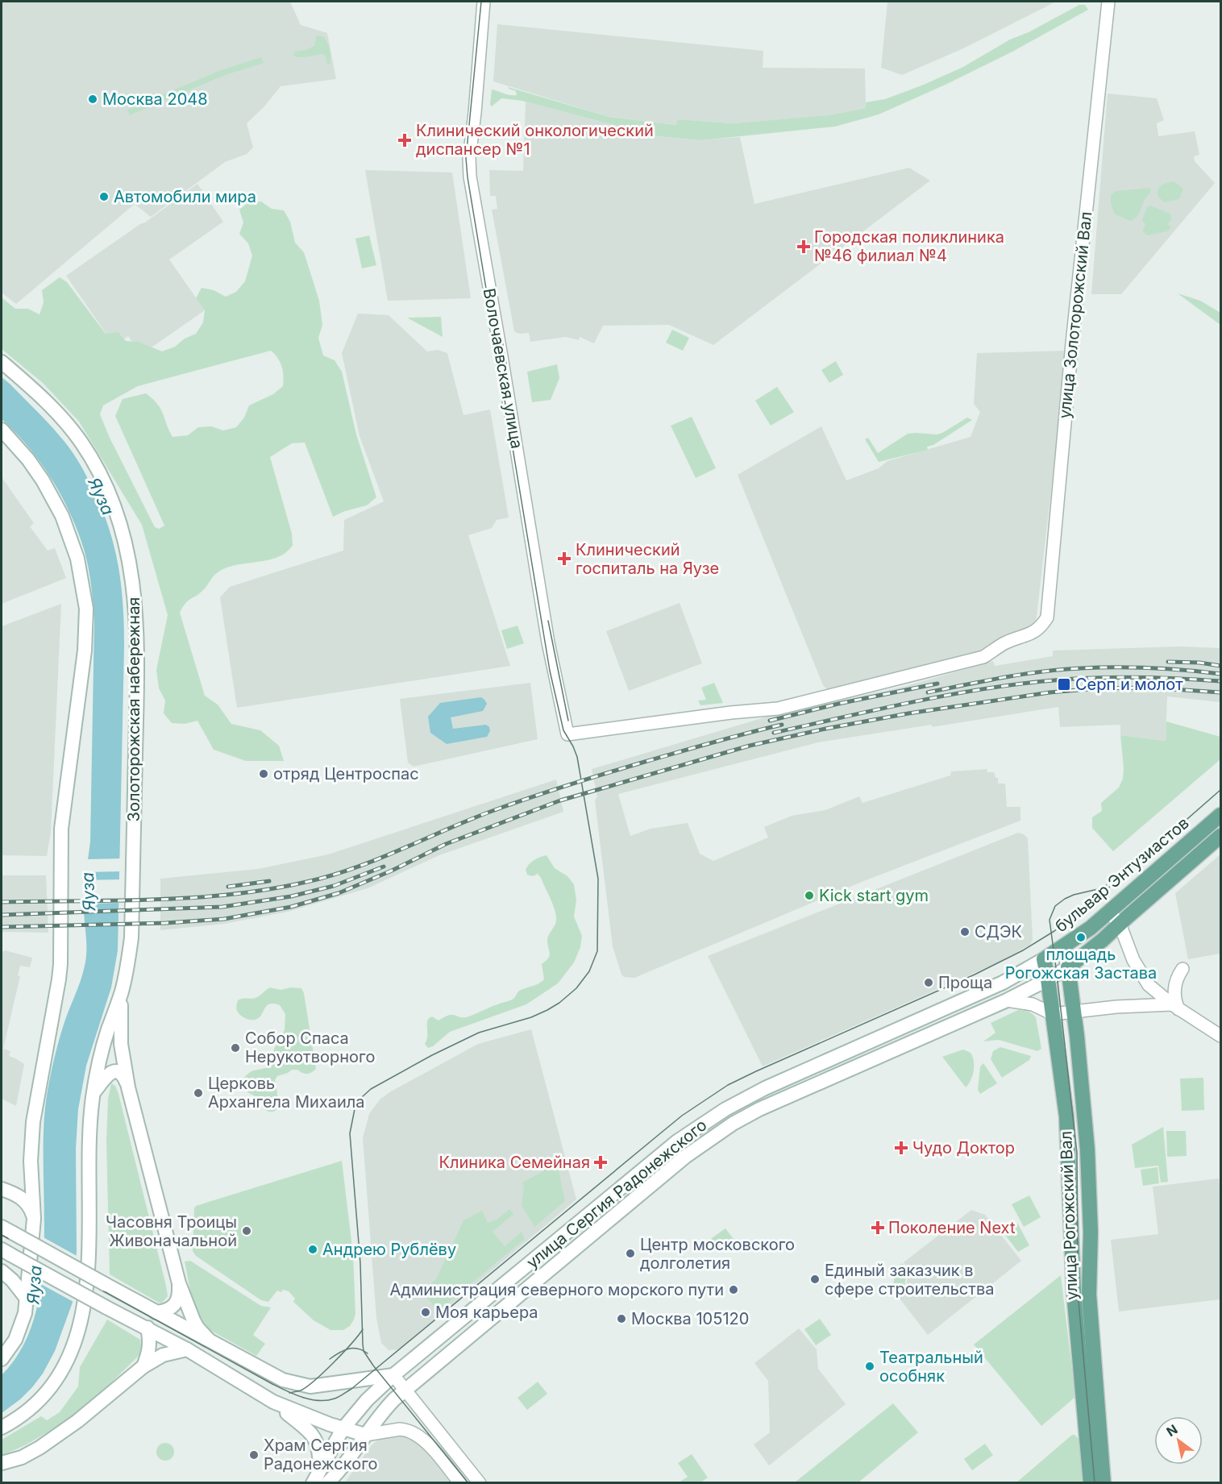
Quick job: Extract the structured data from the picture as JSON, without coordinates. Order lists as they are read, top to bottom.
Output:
{
  "streets": {
    "main road": [
      "Золоторожская набережная",
      "бульвар Энтузиастов",
      "улица Сергия Радонежского",
      "улица Рогожский Вал"
    ],
    "street": ["улица Золоторожский Вал", "Волочаевская улица"]
  },
  "crossings": [
    ["улица Золоторожский Вал", "Волочаевская улица"],
    ["бульвар Энтузиастов", "улица Сергия Радонежского"],
    ["бульвар Энтузиастов", "улица Рогожский Вал"],
    ["улица Сергия Радонежского", "улица Рогожский Вал"]
  ],
  "water": ["Яуза"],
  "places": {
    "other": [
      "Москва 2048",
      "Автомобили мира",
      "отряд Центроспас",
      "Kick start gym",
      "СДЭК",
      "площадь Рогожская Застава",
      "Проща",
      "Собор Спаса Нерукотворного",
      "Церковь Архангела Михаила",
      "Часовня Троицы Живоначальной",
      "Андрею Рублёву",
      "Центр московского долголетия",
      "Единый заказчик в сфере строительства",
      "Администрация северного морского пути",
      "Моя карьера",
      "Москва 105120",
      "Театральный особняк",
      "Храм Сергия Радонежского"
    ],
    "health": [
      "Клинический онкологический диспансер №1",
      "Городская поликлиника №46 филиал №4",
      "Клинический госпиталь на Яузе",
      "Чудо Доктор",
      "Клиника Семейная",
      "Поколение Next"
    ],
    "transit": ["Серп и молот"]
  },
  "north": "top left"
}
